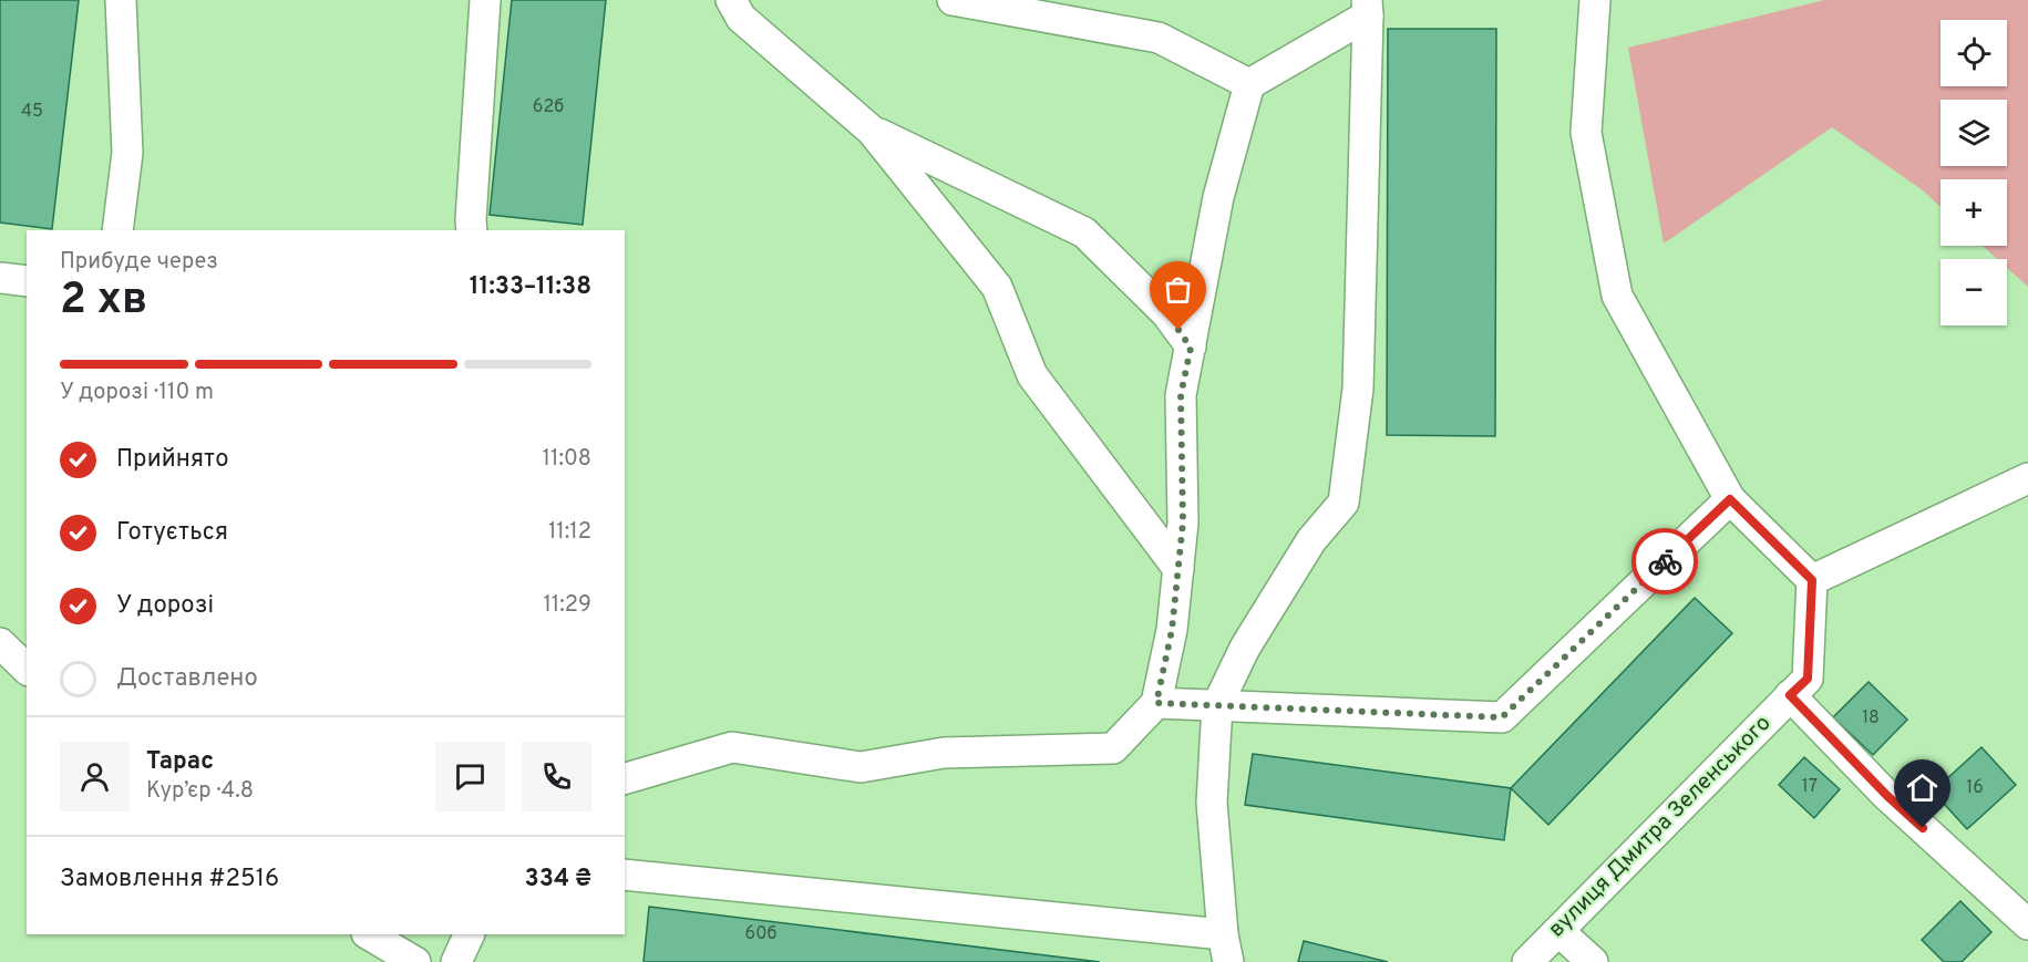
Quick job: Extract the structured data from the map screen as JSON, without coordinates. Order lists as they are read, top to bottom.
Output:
{
  "streets": {
    "street": ["вулиця Дмитра Зеленського"]
  },
  "house_numbers": [
    "62б",
    "45",
    "18",
    "17",
    "16",
    "60б"
  ],
  "page": {
    "map_buttons": ["+", "−"],
    "heading": ["2 хв", "Прибуде через", "11:33–11:38"],
    "panel": [
      "Тарас",
      "Кур’єр · 4.8",
      "Замовлення #2516",
      "334 ₴"
    ],
    "bar": "У дорозі · 110 m",
    "list": [
      ["Прийнято", "11:08"],
      ["Готується", "11:12"],
      ["У дорозі", "11:29"],
      "Доставлено"
    ]
  }
}
